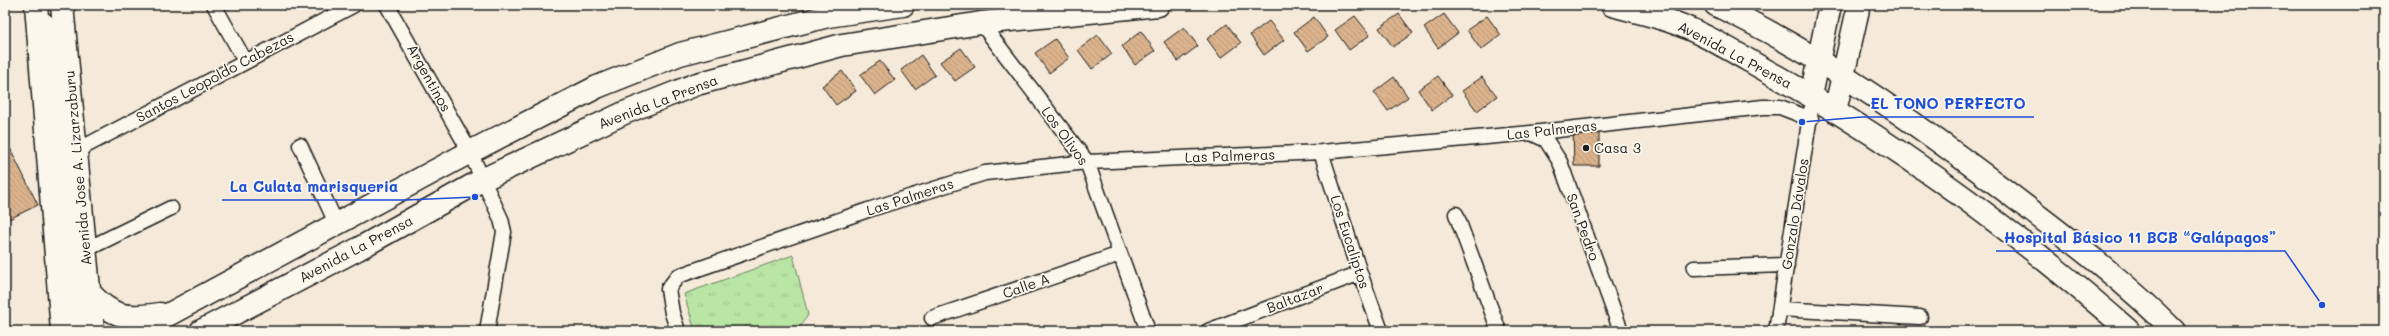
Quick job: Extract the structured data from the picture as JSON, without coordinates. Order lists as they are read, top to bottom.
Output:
{
  "streets": {
    "main road": ["Avenida La Prensa", "Avenida Jose A. Lizarzaburu"],
    "street": [
      "Santos Leopoldo Cabezas",
      "Argentinos",
      "Las Palmeras",
      "Los Olivos",
      "Gonzalo Dávalos",
      "San Pedro",
      "Los Eucaliptos",
      "Calle A",
      "Baltazar"
    ]
  },
  "crossings": [
    ["Avenida La Prensa", "Argentinos"],
    ["Avenida La Prensa", "Los Olivos"],
    ["Avenida La Prensa", "Gonzalo Dávalos"],
    ["Santos Leopoldo Cabezas", "Avenida Jose A. Lizarzaburu"],
    ["Las Palmeras", "Los Olivos"],
    ["Las Palmeras", "Gonzalo Dávalos"],
    ["Las Palmeras", "San Pedro"],
    ["Las Palmeras", "Los Eucaliptos"],
    ["Los Olivos", "Calle A"],
    ["Los Eucaliptos", "Baltazar"]
  ],
  "places": [
    "EL TONO PERFECTO",
    "Casa 3",
    "La Culata marisqueria",
    "Hospital Básico 11 BCB “Galápagos”"
  ]
}
